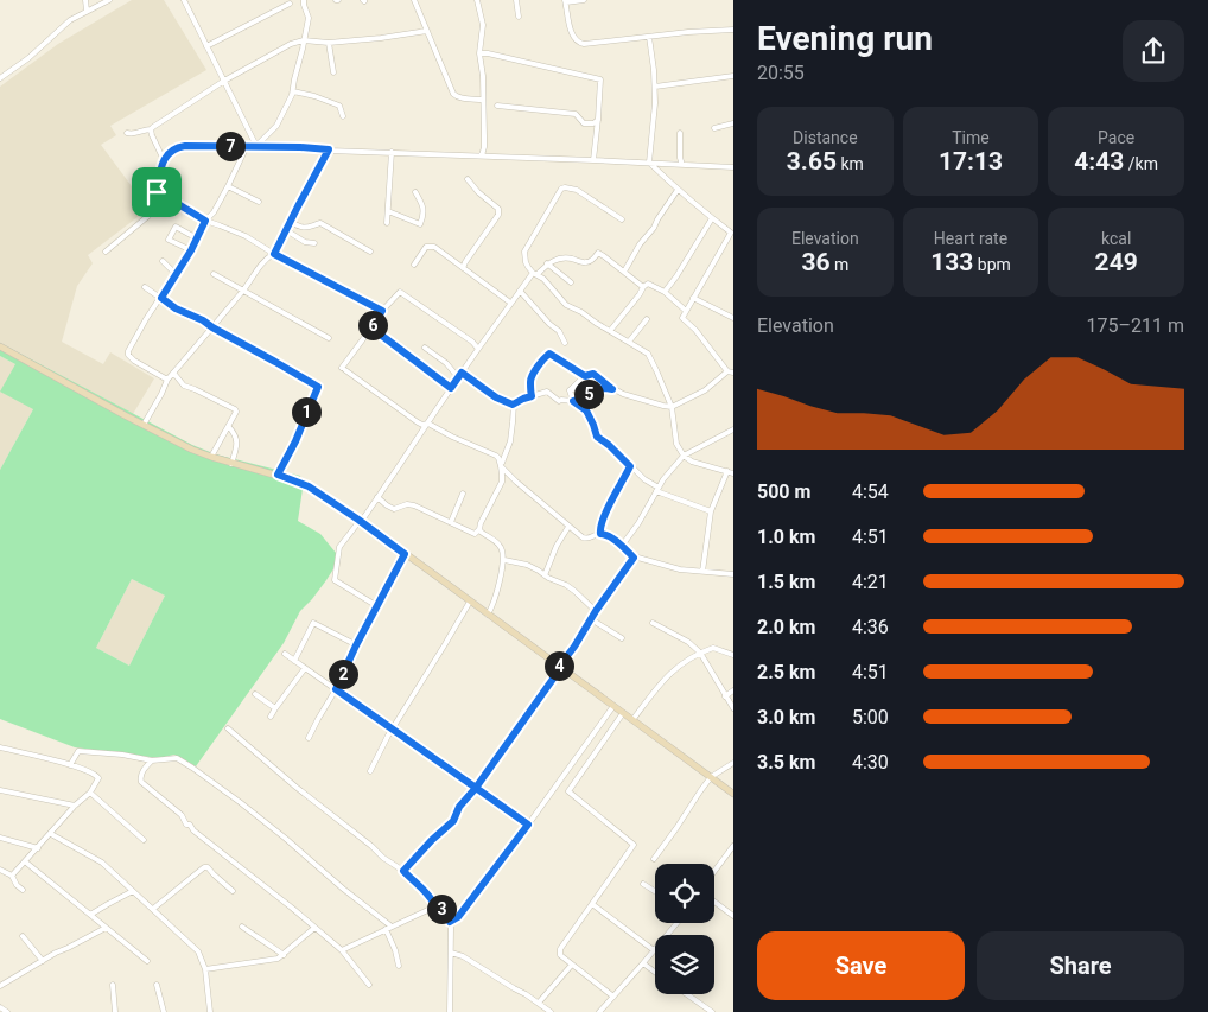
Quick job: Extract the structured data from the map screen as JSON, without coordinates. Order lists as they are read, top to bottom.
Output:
{
  "page": {
    "heading": ["Evening run", "20:55"],
    "stats": [
      ["Distance", "3.65 km"],
      ["Time", "17:13"],
      ["Pace", "4:43 /km"],
      ["Elevation", "36 m"],
      ["Heart rate", "133 bpm"],
      ["kcal", "249"]
    ],
    "pins": [
      "7",
      "6",
      "5",
      "1",
      "4",
      "2",
      "3"
    ],
    "chart": ["Elevation", "175–211 m"],
    "list": [
      {
        "name": "500 m",
        "note": "4:54"
      },
      {
        "name": "1.0 km",
        "note": "4:51"
      },
      {
        "name": "1.5 km",
        "note": "4:21"
      },
      {
        "name": "2.0 km",
        "note": "4:36"
      },
      {
        "name": "2.5 km",
        "note": "4:51"
      },
      {
        "name": "3.0 km",
        "note": "5:00"
      },
      {
        "name": "3.5 km",
        "note": "4:30"
      }
    ],
    "buttons": ["Save", "Share"]
  }
}
